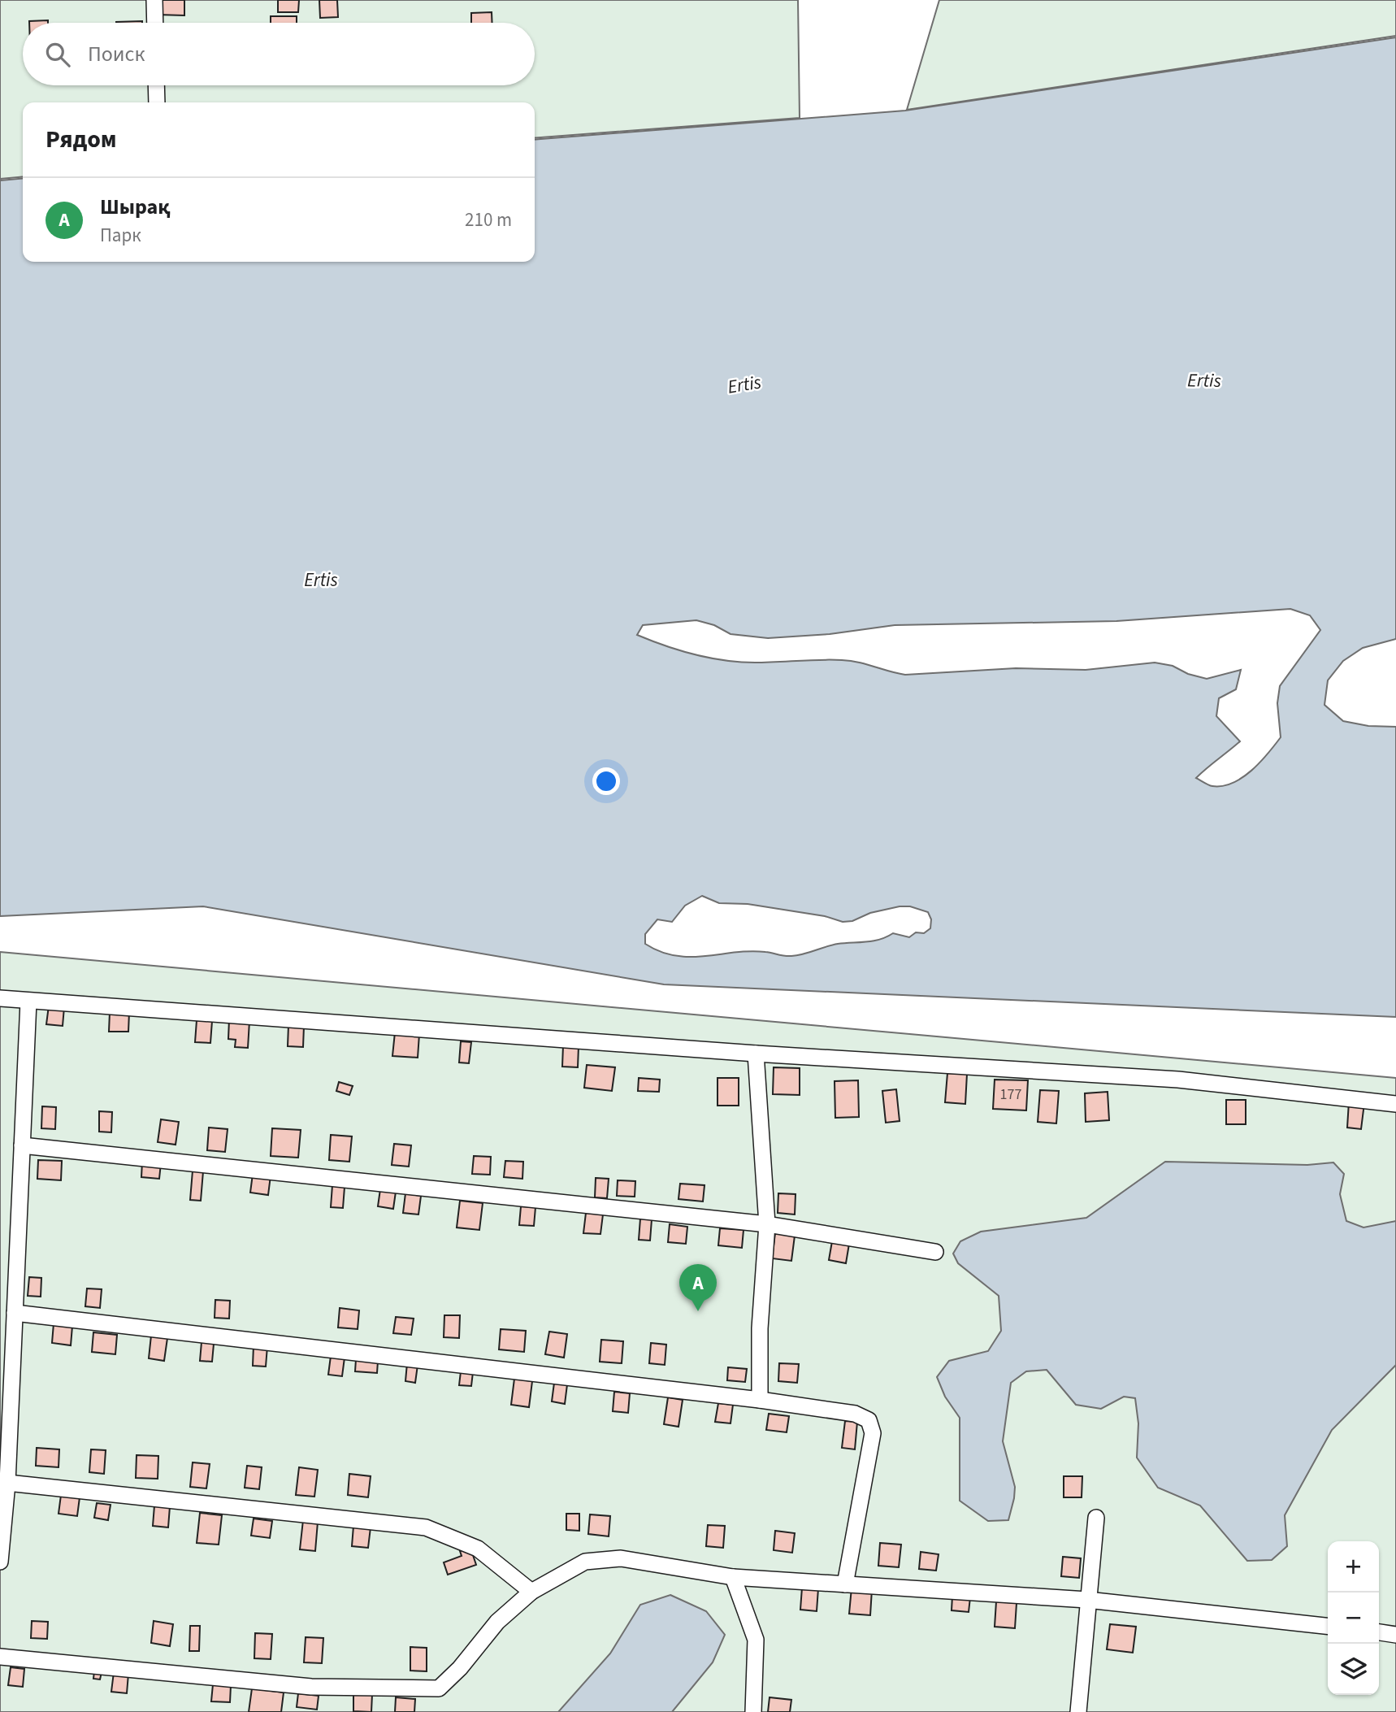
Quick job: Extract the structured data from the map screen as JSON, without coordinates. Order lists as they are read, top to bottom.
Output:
{
  "water": ["Ertis"],
  "house_numbers": ["177"],
  "page": {
    "search": "Поиск",
    "heading": "Рядом",
    "list": [
      {
        "mark": "A",
        "name": "Шырақ",
        "note": "Парк",
        "value": "210 m"
      }
    ],
    "pins": "A",
    "map_buttons": ["+", "−"]
  }
}
